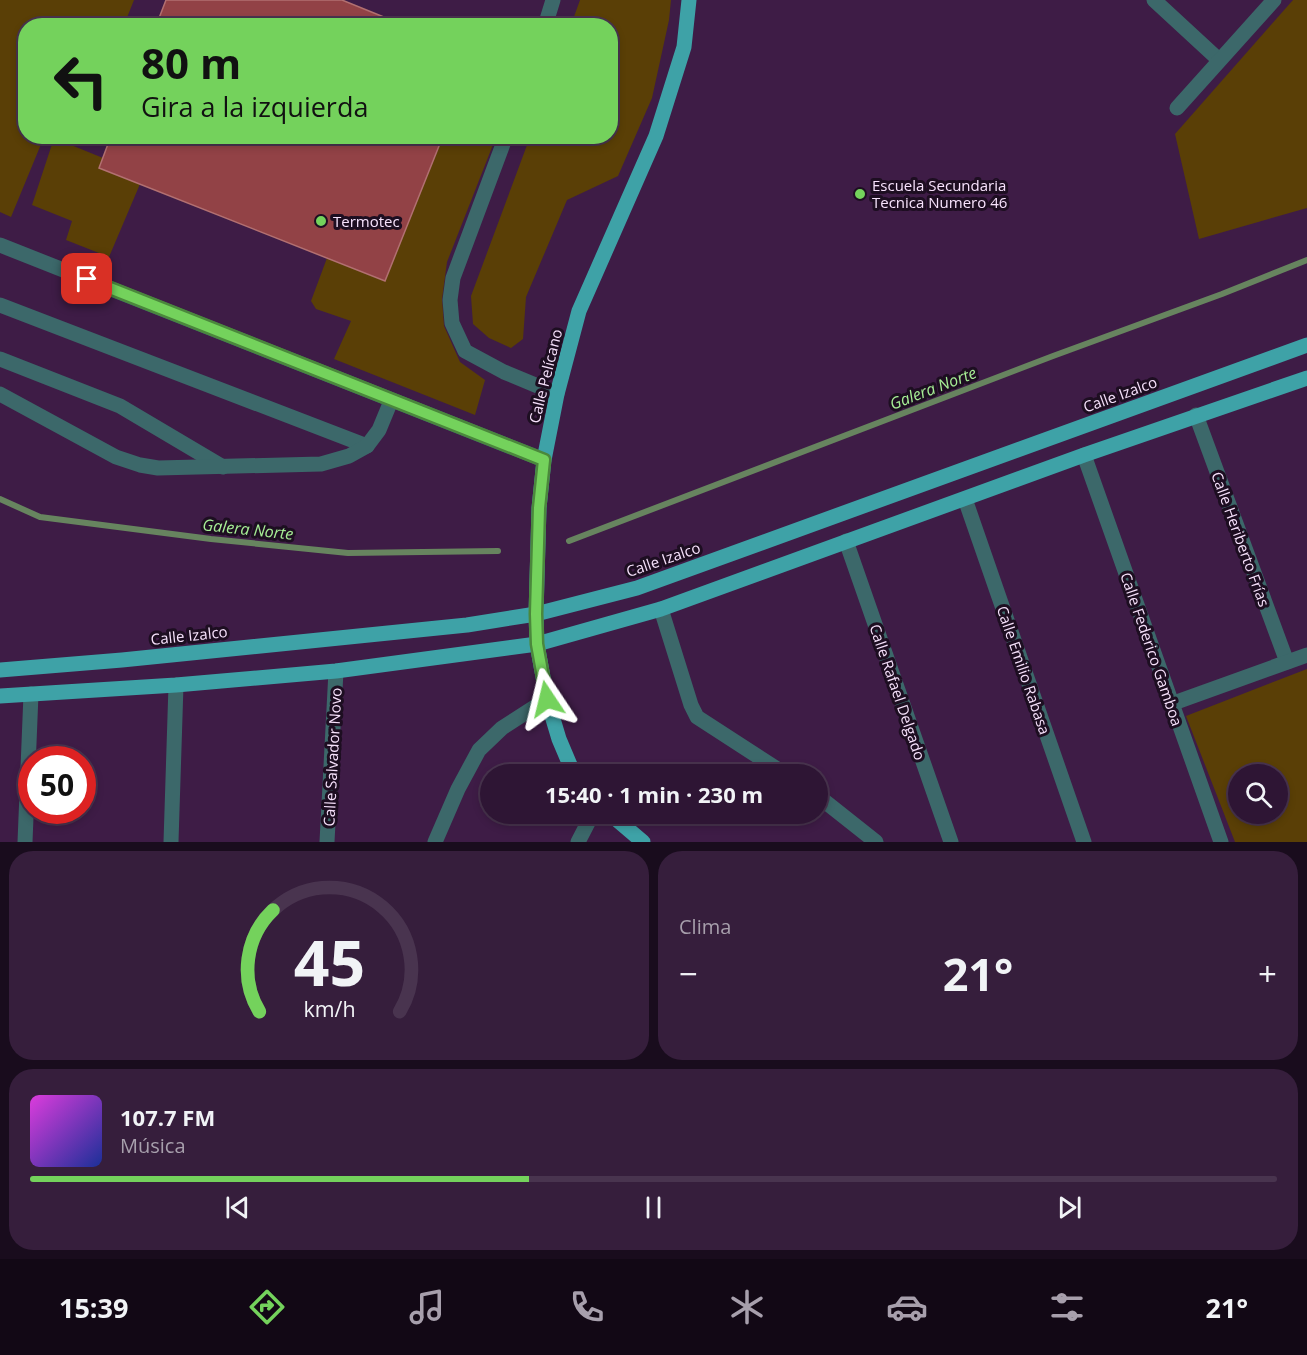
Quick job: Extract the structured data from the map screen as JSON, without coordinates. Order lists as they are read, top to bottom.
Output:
{
  "streets": {
    "main road": ["Calle Pelícano", "Calle Izalco"],
    "street": [
      "Calle Heriberto Frías",
      "Calle Federico Gamboa",
      "Calle Emilio Rabasa",
      "Calle Rafael Delgado",
      "Calle Salvador Novo"
    ]
  },
  "crossings": [
    ["Calle Pelícano", "Calle Izalco"]
  ],
  "water": ["Galera Norte"],
  "places": ["Escuela Secundaria Tecnica Numero 46", "Termotec"],
  "page": {
    "turn": ["80 m", "Gira a la izquierda"],
    "limit": "50",
    "trip": "15:40 · 1 min · 230 m",
    "tile": "Clima",
    "heat": ["−", "21°", "+"],
    "song": ["107.7 FM", "Música"],
    "tabs": ["15:39", "21°"],
    "gauge": ["45", "km/h"]
  }
}
